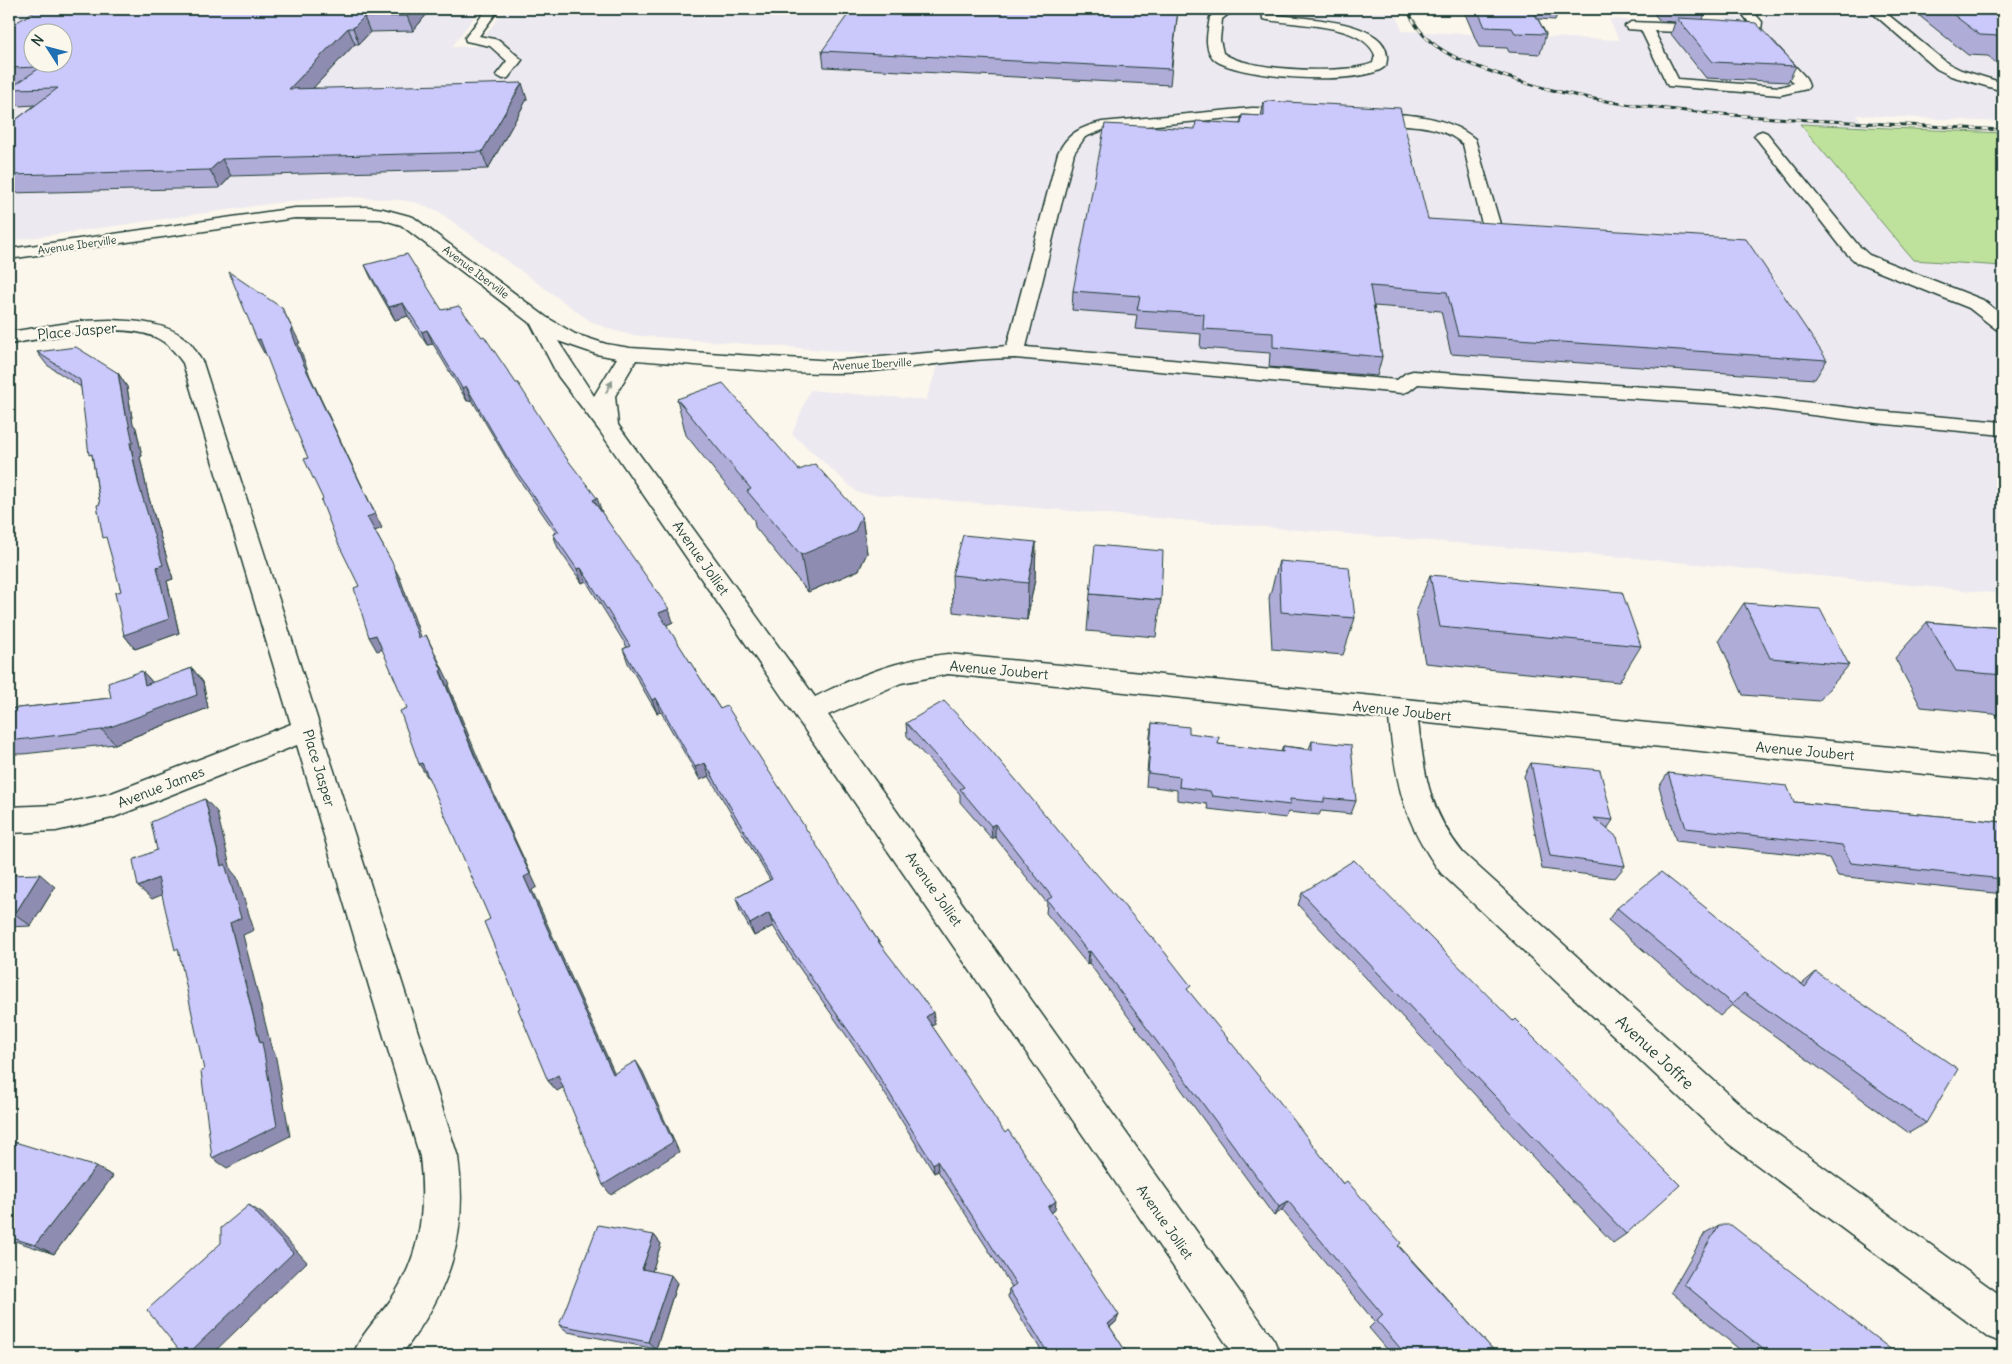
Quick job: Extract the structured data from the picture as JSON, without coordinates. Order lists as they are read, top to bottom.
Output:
{
  "streets": {
    "street": [
      "Avenue Iberville",
      "Place Jasper",
      "Avenue Jolliet",
      "Avenue Joubert",
      "Avenue James",
      "Avenue Joffre"
    ]
  },
  "crossings": [
    ["Avenue Iberville", "Avenue Jolliet"],
    ["Place Jasper", "Avenue James"],
    ["Avenue Jolliet", "Avenue Joubert"],
    ["Avenue Joubert", "Avenue Joffre"]
  ],
  "north": "top left"
}
